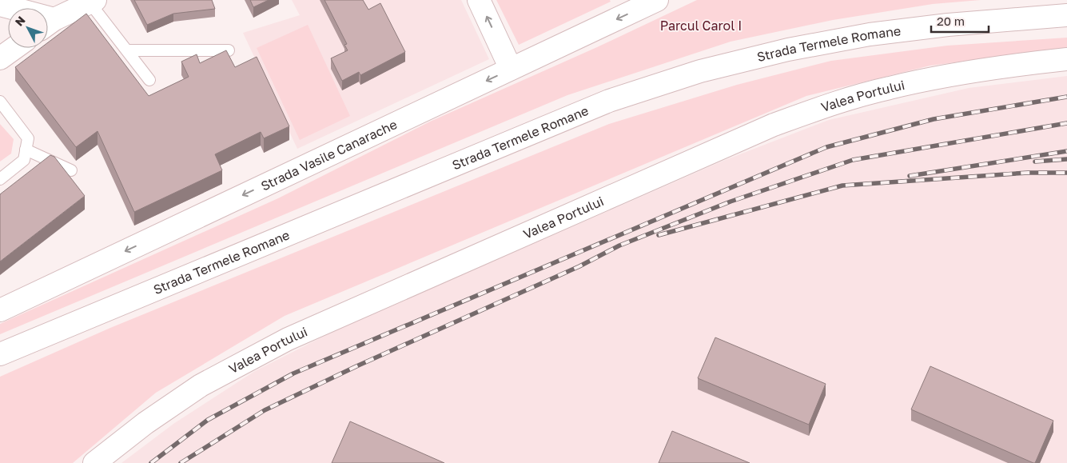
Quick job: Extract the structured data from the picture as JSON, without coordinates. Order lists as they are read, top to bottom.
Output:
{
  "streets": {
    "street": ["Strada Termele Romane", "Valea Portului", "Strada Vasile Canarache"]
  },
  "one_way": ["Strada Vasile Canarache"],
  "parks": ["Parcul Carol I"],
  "scale_bar": "20 m",
  "north": "top left"
}
